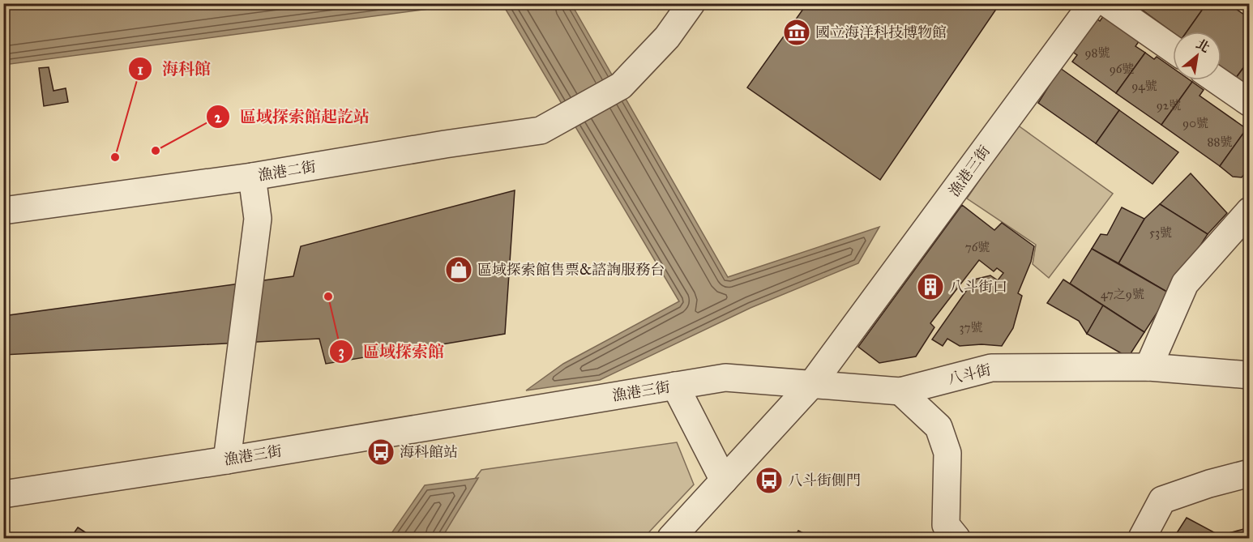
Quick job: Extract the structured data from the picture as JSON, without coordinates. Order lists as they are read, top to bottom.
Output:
{
  "streets": {
    "street": ["漁港二街", "漁港三街", "八斗街"]
  },
  "crossings": [
    ["漁港三街", "八斗街"]
  ],
  "places": {
    "museum": ["國立海洋科技博物館"],
    "other": ["區域探索館起訖站", "海科館", "區域探索館"],
    "shop": ["區域探索館售票&諮詢服務台"],
    "building": ["八斗街口"],
    "bus stop": ["海科館站", "八斗街側門"]
  },
  "house_numbers": [
    "98號",
    "96號",
    "94號",
    "92號",
    "90號",
    "88號",
    "53號",
    "76號",
    "47之9號",
    "37號"
  ],
  "north": "top right"
}
